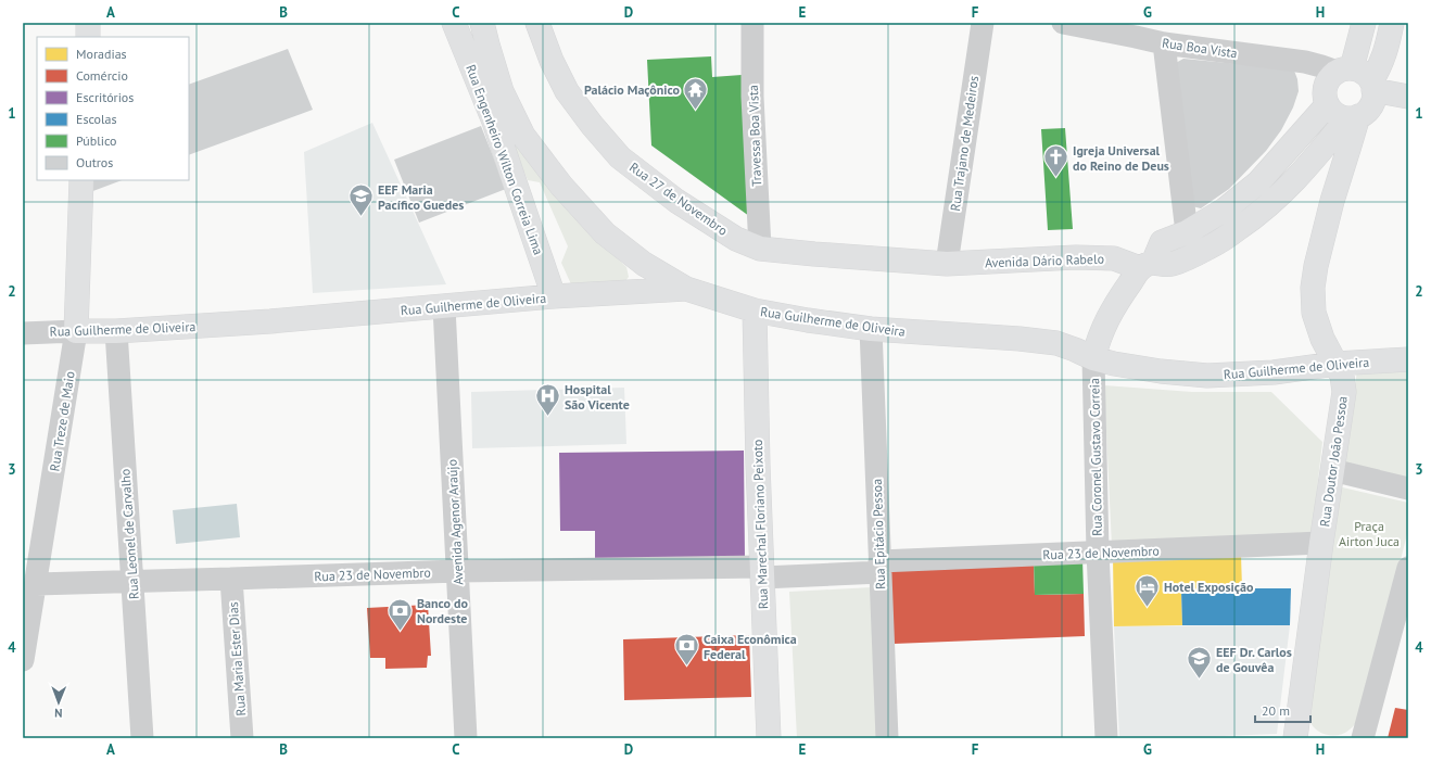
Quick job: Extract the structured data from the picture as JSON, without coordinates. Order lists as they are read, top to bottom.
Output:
{
  "streets": {
    "main road": [
      "Rua Engenheiro Wilton Correia Lima",
      "Rua 27 de Novembro",
      "Avenida Dário Rabelo",
      "Rua Guilherme de Oliveira",
      "Rua Treze de Maio",
      "Rua Doutor João Pessoa",
      "Rua Marechal Floriano Peixoto"
    ],
    "street": [
      "Rua Boa Vista",
      "Travessa Boa Vista",
      "Rua Trajano de Medeiros",
      "Rua Coronel Gustavo Correia",
      "Avenida Agenor Araújo",
      "Rua Leonel de Carvalho",
      "Rua Epitácio Pessoa",
      "Rua 23 de Novembro",
      "Rua Maria Ester Dias"
    ]
  },
  "crossings": [
    ["Rua Boa Vista", "Avenida Dário Rabelo"],
    ["Rua Boa Vista", "Rua Doutor João Pessoa"],
    ["Travessa Boa Vista", "Rua 27 de Novembro"],
    ["Rua Trajano de Medeiros", "Rua 27 de Novembro"],
    ["Rua Trajano de Medeiros", "Avenida Dário Rabelo"],
    ["Rua Engenheiro Wilton Correia Lima", "Rua Guilherme de Oliveira"],
    ["Rua 27 de Novembro", "Avenida Dário Rabelo"],
    ["Avenida Dário Rabelo", "Rua Doutor João Pessoa"],
    ["Rua Guilherme de Oliveira", "Rua Treze de Maio"],
    ["Rua Guilherme de Oliveira", "Rua Coronel Gustavo Correia"],
    ["Rua Guilherme de Oliveira", "Rua Doutor João Pessoa"],
    ["Rua Guilherme de Oliveira", "Avenida Agenor Araújo"],
    ["Rua Guilherme de Oliveira", "Rua Marechal Floriano Peixoto"],
    ["Rua Guilherme de Oliveira", "Rua Leonel de Carvalho"],
    ["Rua Guilherme de Oliveira", "Rua Epitácio Pessoa"],
    ["Rua Treze de Maio", "Rua 23 de Novembro"],
    ["Rua Coronel Gustavo Correia", "Rua 23 de Novembro"],
    ["Rua Doutor João Pessoa", "Rua 23 de Novembro"],
    ["Avenida Agenor Araújo", "Rua 23 de Novembro"],
    ["Rua Marechal Floriano Peixoto", "Rua 23 de Novembro"],
    ["Rua Leonel de Carvalho", "Rua 23 de Novembro"],
    ["Rua Epitácio Pessoa", "Rua 23 de Novembro"],
    ["Rua 23 de Novembro", "Rua Maria Ester Dias"]
  ],
  "parks": ["Praça Airton Juca"],
  "places": {
    "temple": ["Palácio Maçônico"],
    "church": ["Igreja Universal do Reino de Deus"],
    "school or university": ["EEF Maria Pacífico Guedes", "EEF Dr. Carlos de Gouvêa"],
    "hospital": ["Hospital São Vicente"],
    "hotel": ["Hotel Exposição"],
    "bank": ["Banco do Nordeste", "Caixa Econômica Federal"]
  },
  "legend": [
    "Moradias",
    "Comércio",
    "Escritórios",
    "Escolas",
    "Público",
    "Outros"
  ],
  "scale_bar": "20 m",
  "north": "bottom",
  "grid": {
    "columns": [
      "A",
      "B",
      "C",
      "D",
      "E",
      "F",
      "G",
      "H"
    ],
    "rows": [
      "1",
      "2",
      "3",
      "4"
    ]
  }
}
